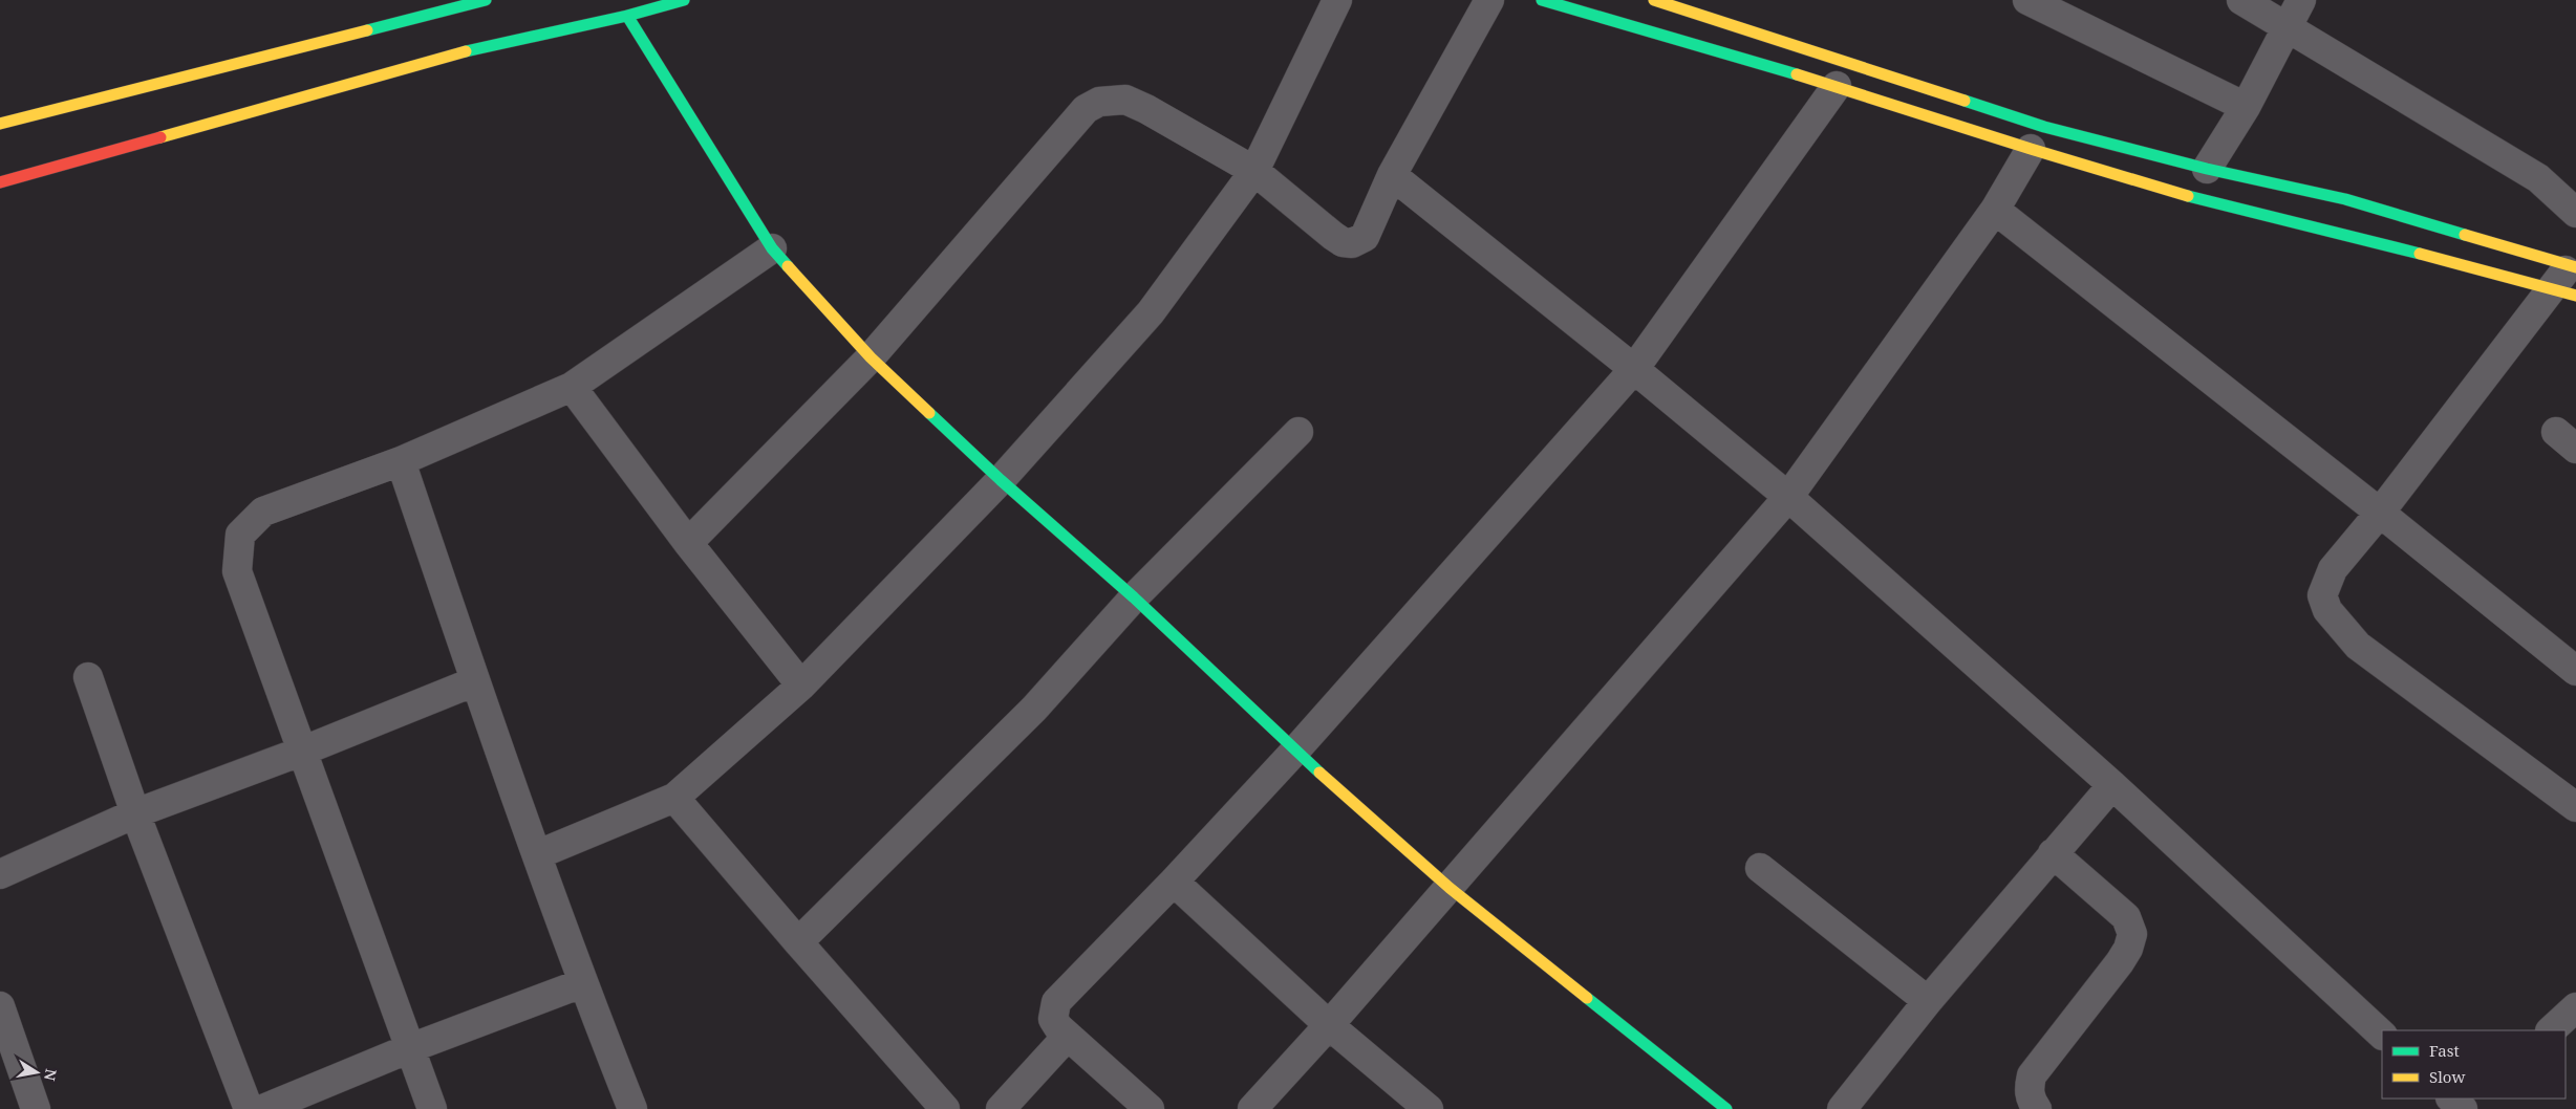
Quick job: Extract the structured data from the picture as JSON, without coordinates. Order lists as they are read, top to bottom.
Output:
{
  "legend": ["Fast", "Slow"],
  "north": "right"
}
